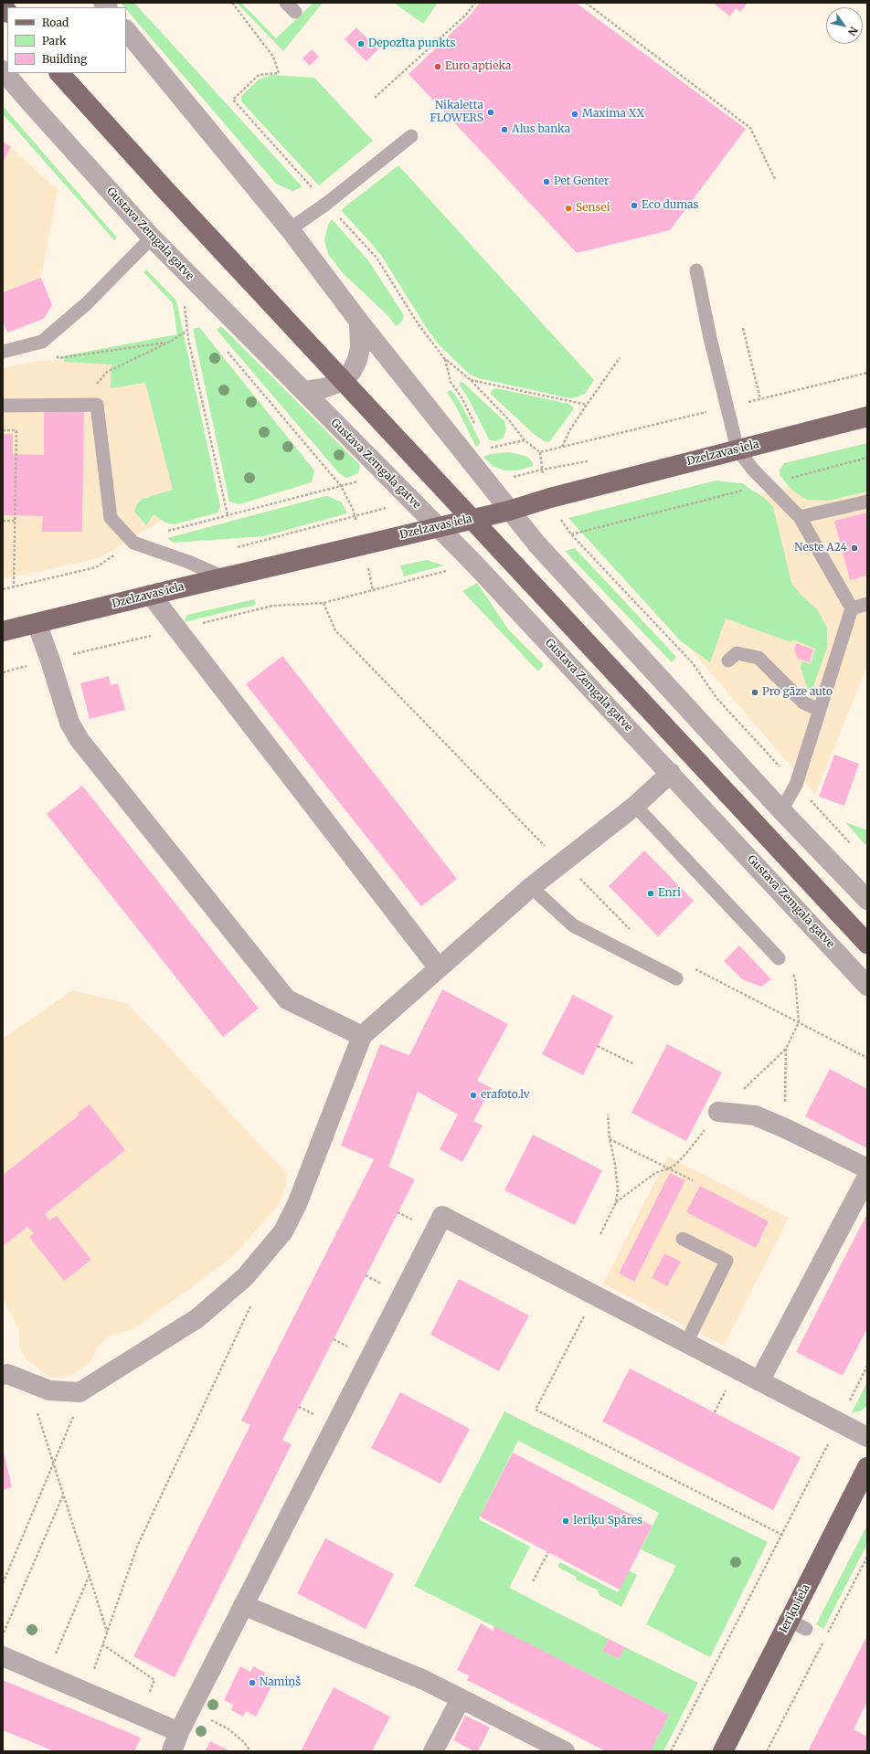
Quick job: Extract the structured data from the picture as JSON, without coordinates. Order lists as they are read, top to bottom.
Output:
{
  "streets": {
    "main road": ["Dzelzavas iela", "Ieriķu iela"],
    "street": ["Gustava Zemgala gatve"]
  },
  "crossings": [
    ["Gustava Zemgala gatve", "Dzelzavas iela"]
  ],
  "places": [
    "Depozīta punkts",
    "Euro aptieka",
    "Nikaletta FLOWERS",
    "Maxima XX",
    "Alus banka",
    "Pet Genter",
    "Eco dumas",
    "Sensei",
    "Neste A24",
    "Pro gāze auto",
    "Enri",
    "erafoto.lv",
    "Ieriķu Spāres",
    "Namiņš"
  ],
  "legend": ["Road", "Park", "Building"],
  "north": "bottom right"
}
